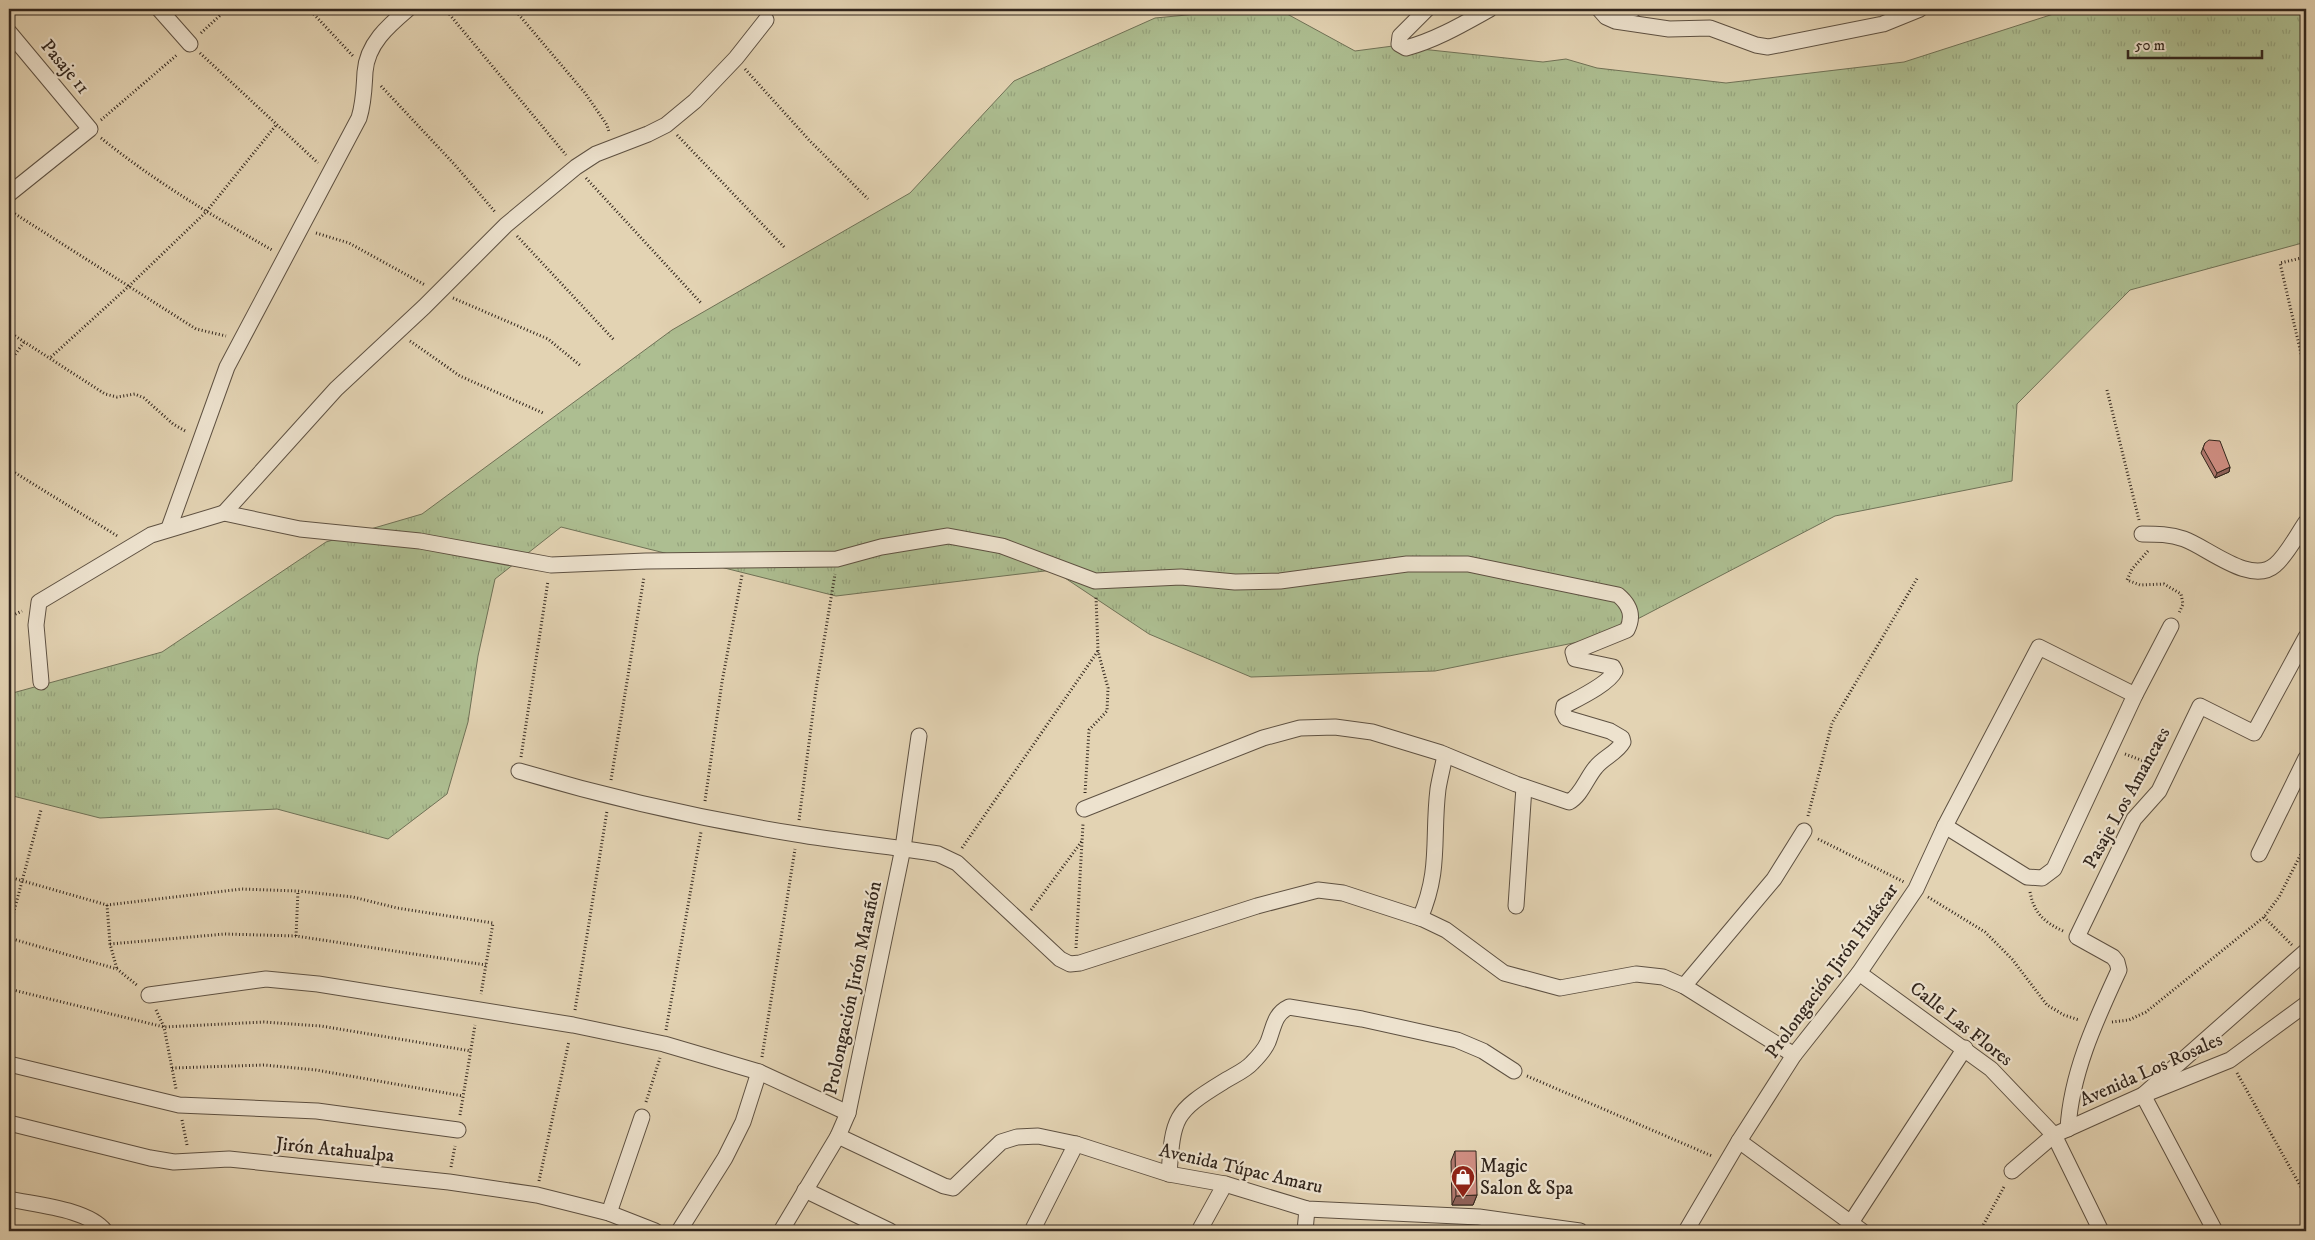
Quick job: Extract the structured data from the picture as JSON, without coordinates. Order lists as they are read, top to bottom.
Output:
{
  "streets": {
    "street": [
      "Pasaje 11",
      "Pasaje Los Amancaes",
      "Prolongación Jirón Huáscar",
      "Prolongación Jirón Marañón",
      "Calle Las Flores",
      "Avenida Los Rosales",
      "Jirón Atahualpa",
      "Avenida Túpac Amaru"
    ]
  },
  "crossings": [
    ["Prolongación Jirón Huáscar", "Calle Las Flores"],
    ["Prolongación Jirón Marañón", "Avenida Túpac Amaru"],
    ["Calle Las Flores", "Avenida Los Rosales"]
  ],
  "places": {
    "shop": ["Magic Salon & Spa"]
  },
  "scale_bar": "50 m"
}
